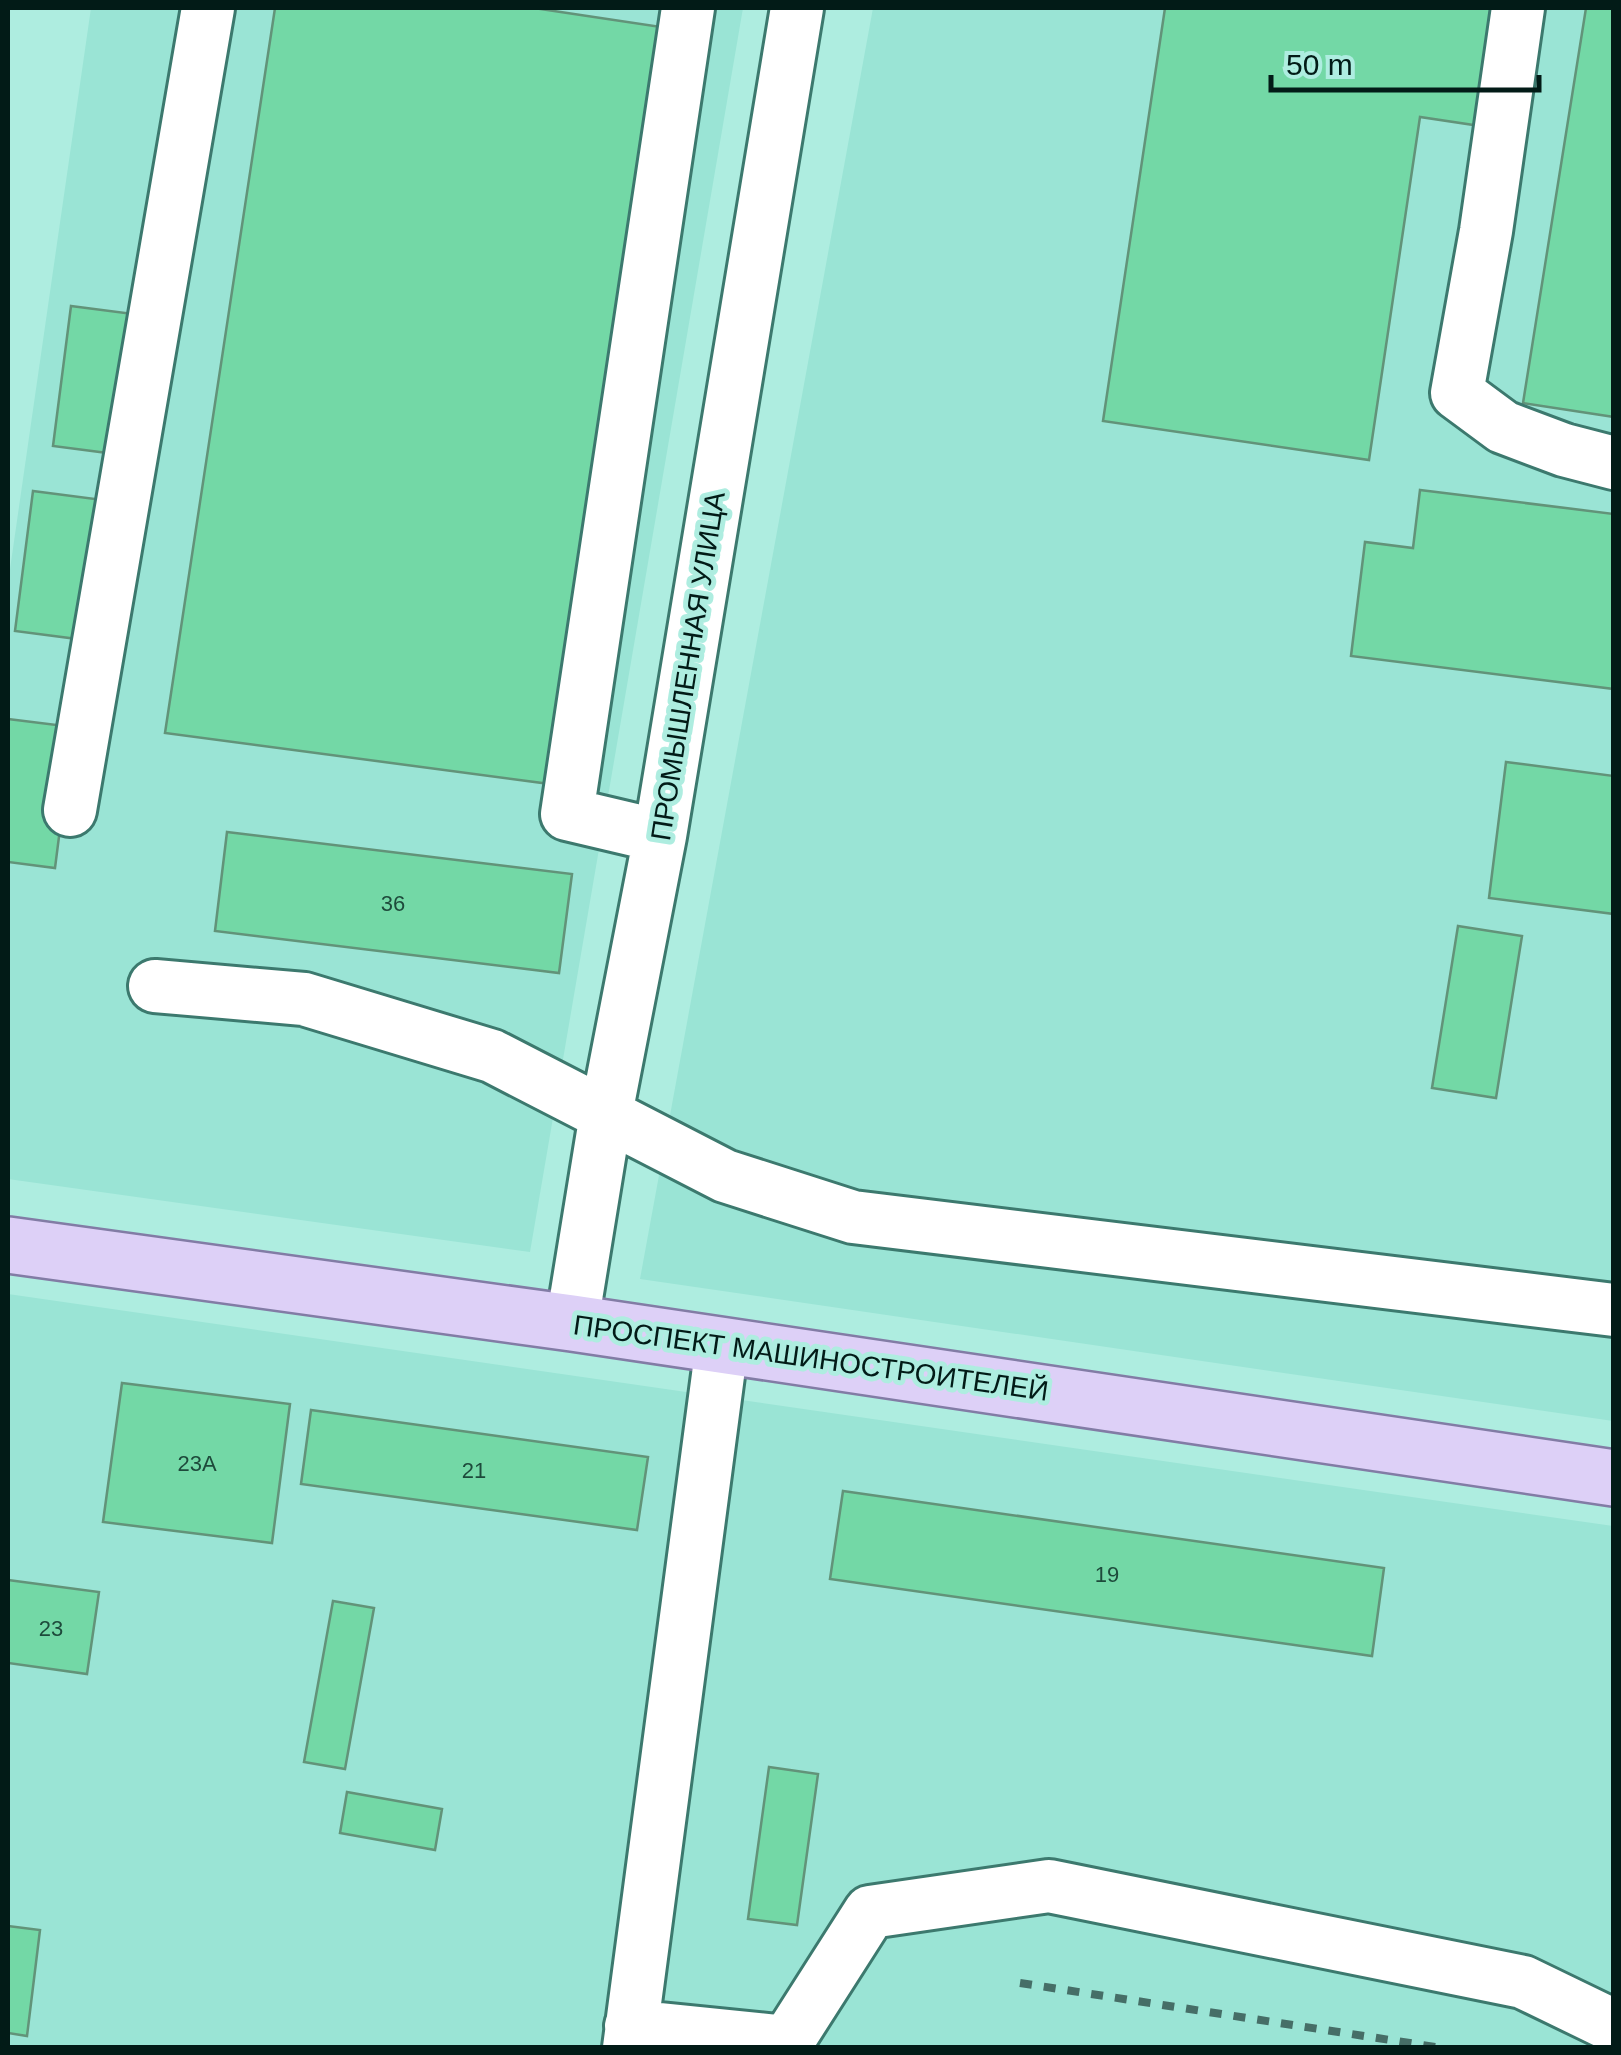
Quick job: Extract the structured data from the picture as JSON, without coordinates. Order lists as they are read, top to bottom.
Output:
{
  "streets": {
    "main road": ["ПРОСПЕКТ МАШИНОСТРОИТЕЛЕЙ"],
    "street": ["ПРОМЫШЛЕННАЯ УЛИЦА"]
  },
  "crossings": [
    ["ПРОМЫШЛЕННАЯ УЛИЦА", "ПРОСПЕКТ МАШИНОСТРОИТЕЛЕЙ"]
  ],
  "house_numbers": [
    "36",
    "23А",
    "21",
    "19",
    "23"
  ],
  "scale_bar": "50 m"
}
